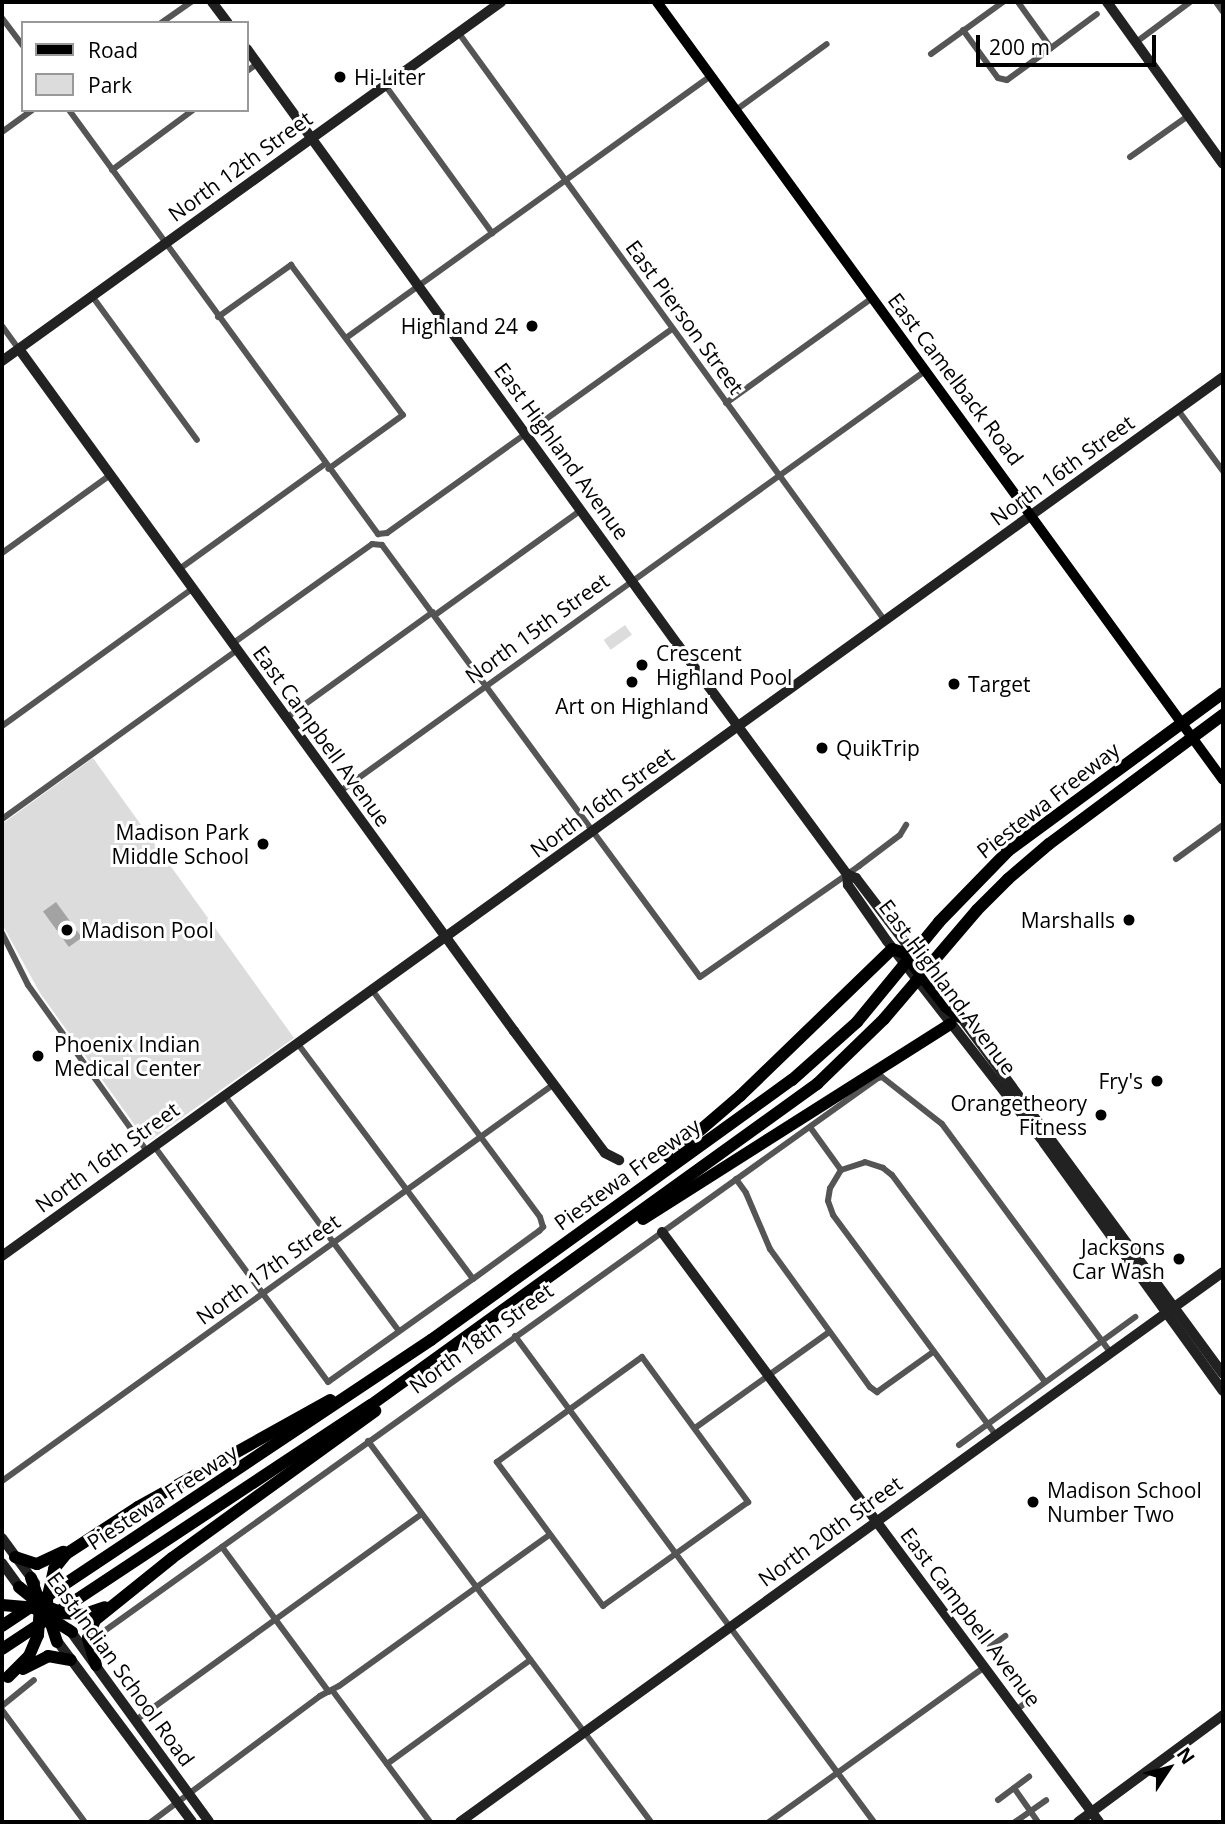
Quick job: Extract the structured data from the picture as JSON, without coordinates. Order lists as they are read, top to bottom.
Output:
{
  "streets": {
    "highway": ["Piestewa Freeway"],
    "main road": ["East Camelback Road"],
    "street": [
      "North 12th Street",
      "East Pierson Street",
      "East Highland Avenue",
      "North 16th Street",
      "North 15th Street",
      "East Campbell Avenue",
      "North 17th Street",
      "North 18th Street",
      "North 20th Street",
      "East Indian School Road"
    ]
  },
  "crossings": [
    ["North 12th Street", "East Pierson Street"],
    ["North 12th Street", "East Highland Avenue"],
    ["North 12th Street", "East Campbell Avenue"],
    ["East Pierson Street", "North 16th Street"],
    ["East Pierson Street", "North 15th Street"],
    ["East Camelback Road", "North 16th Street"],
    ["East Camelback Road", "North 15th Street"],
    ["East Highland Avenue", "North 16th Street"],
    ["East Highland Avenue", "North 15th Street"],
    ["East Highland Avenue", "North 20th Street"],
    ["North 16th Street", "East Campbell Avenue"],
    ["North 15th Street", "East Campbell Avenue"],
    ["East Campbell Avenue", "North 17th Street"],
    ["East Campbell Avenue", "North 18th Street"],
    ["East Campbell Avenue", "North 20th Street"]
  ],
  "places": [
    "Hi-Liter",
    "Highland 24",
    "Crescent Highland Pool",
    "Art on Highland",
    "Target",
    "QuikTrip",
    "Madison Park Middle School",
    "Marshalls",
    "Madison Pool",
    "Phoenix Indian Medical Center",
    "Fry's",
    "Orangetheory Fitness",
    "Jacksons Car Wash",
    "Madison School Number Two"
  ],
  "legend": ["Road", "Park"],
  "scale_bar": "200 m",
  "north": "top right"
}
